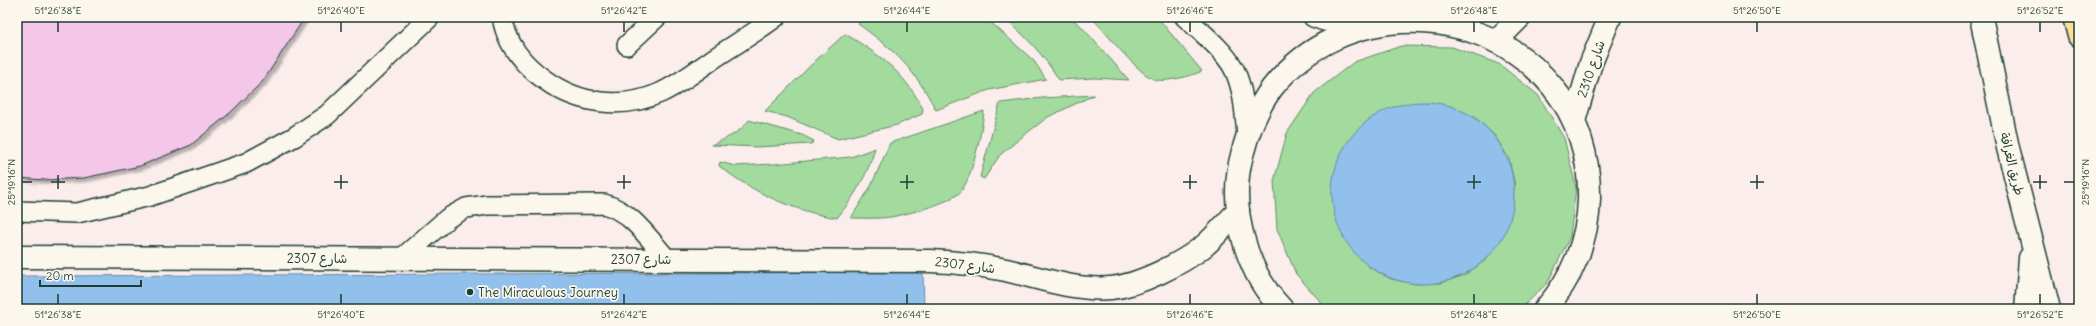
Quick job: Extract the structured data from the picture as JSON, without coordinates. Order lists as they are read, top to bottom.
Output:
{
  "streets": {
    "street": ["شارع 2310", "طريق الغرافة", "شارع 2307"]
  },
  "places": ["The Miraculous Journey"],
  "scale_bar": "20 m",
  "coordinates": [
    "51°26'38\"E",
    "51°26'40\"E",
    "51°26'42\"E",
    "51°26'44\"E",
    "51°26'46\"E",
    "51°26'48\"E",
    "51°26'50\"E",
    "51°26'52\"E",
    "25°19'16\"N"
  ]
}
